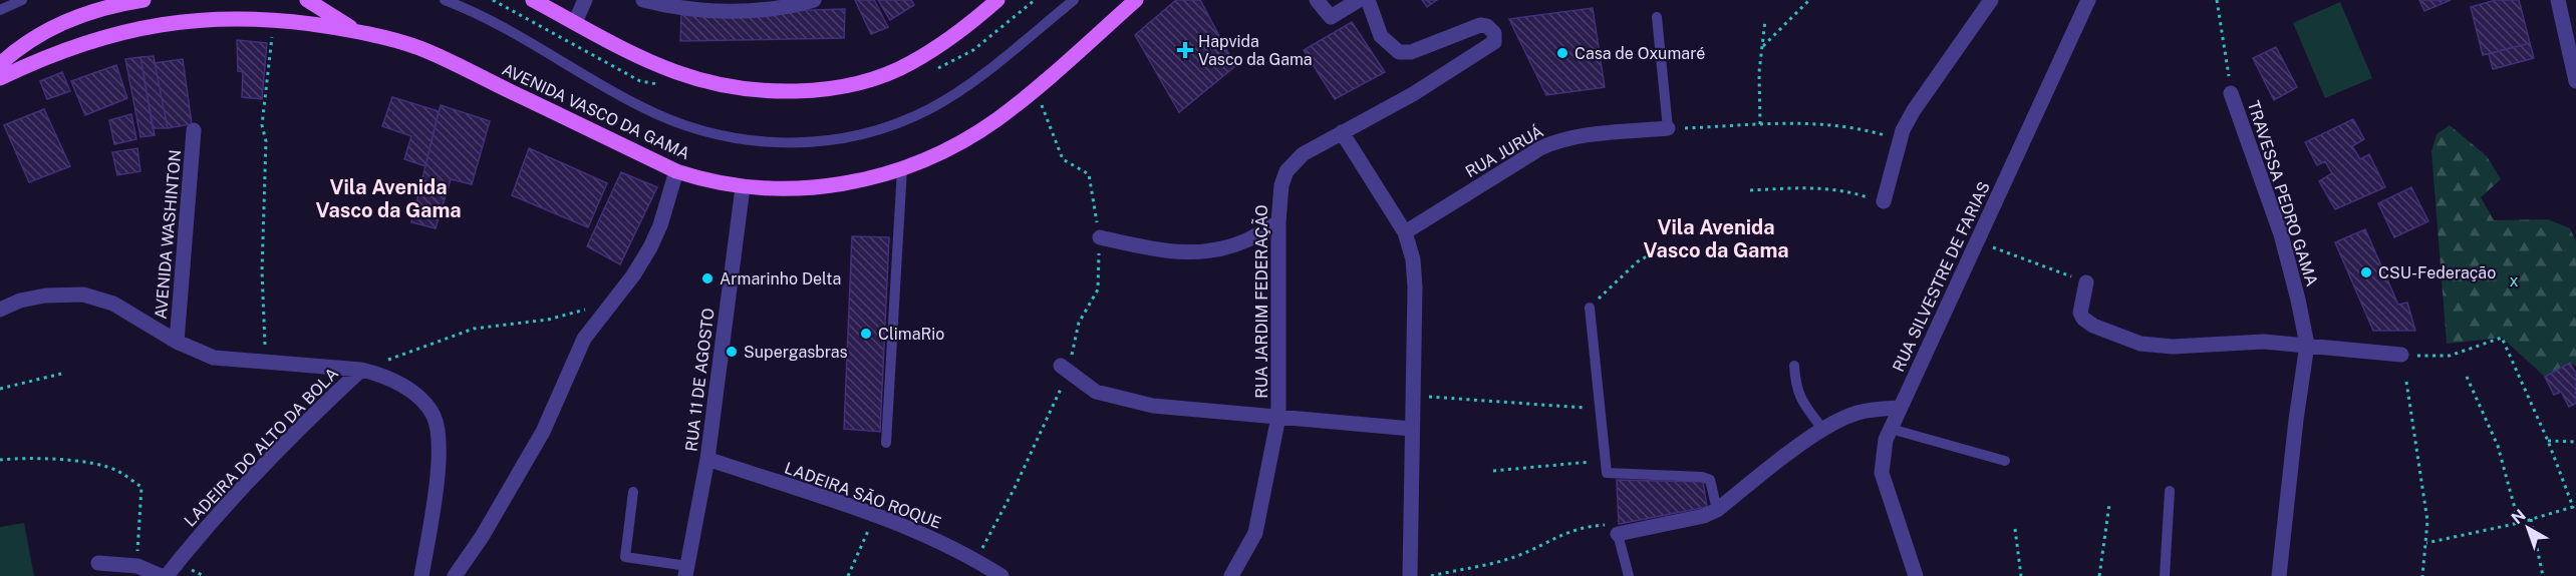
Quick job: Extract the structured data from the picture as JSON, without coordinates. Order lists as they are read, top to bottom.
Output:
{
  "streets": {
    "main road": ["AVENIDA VASCO DA GAMA"],
    "street": [
      "RUA JURUÁ",
      "TRAVESSA PEDRO GAMA",
      "AVENIDA WASHINTON",
      "RUA SILVESTRE DE FARIAS",
      "RUA JARDIM FEDERAÇÃO",
      "RUA 11 DE AGOSTO",
      "LADEIRA DO ALTO DA BOLA",
      "LADEIRA SÃO ROQUE"
    ]
  },
  "crossings": [
    ["AVENIDA VASCO DA GAMA", "RUA 11 DE AGOSTO"],
    ["RUA 11 DE AGOSTO", "LADEIRA SÃO ROQUE"]
  ],
  "districts": ["Vila Avenida Vasco da Gama", "Vila Avenida Vasco da Gama"],
  "parks": ["x"],
  "places": {
    "health": ["Hapvida Vasco da Gama"],
    "other": [
      "Casa de Oxumaré",
      "CSU-Federação",
      "Armarinho Delta",
      "ClimaRio",
      "Supergasbras"
    ]
  },
  "north": "top left"
}
